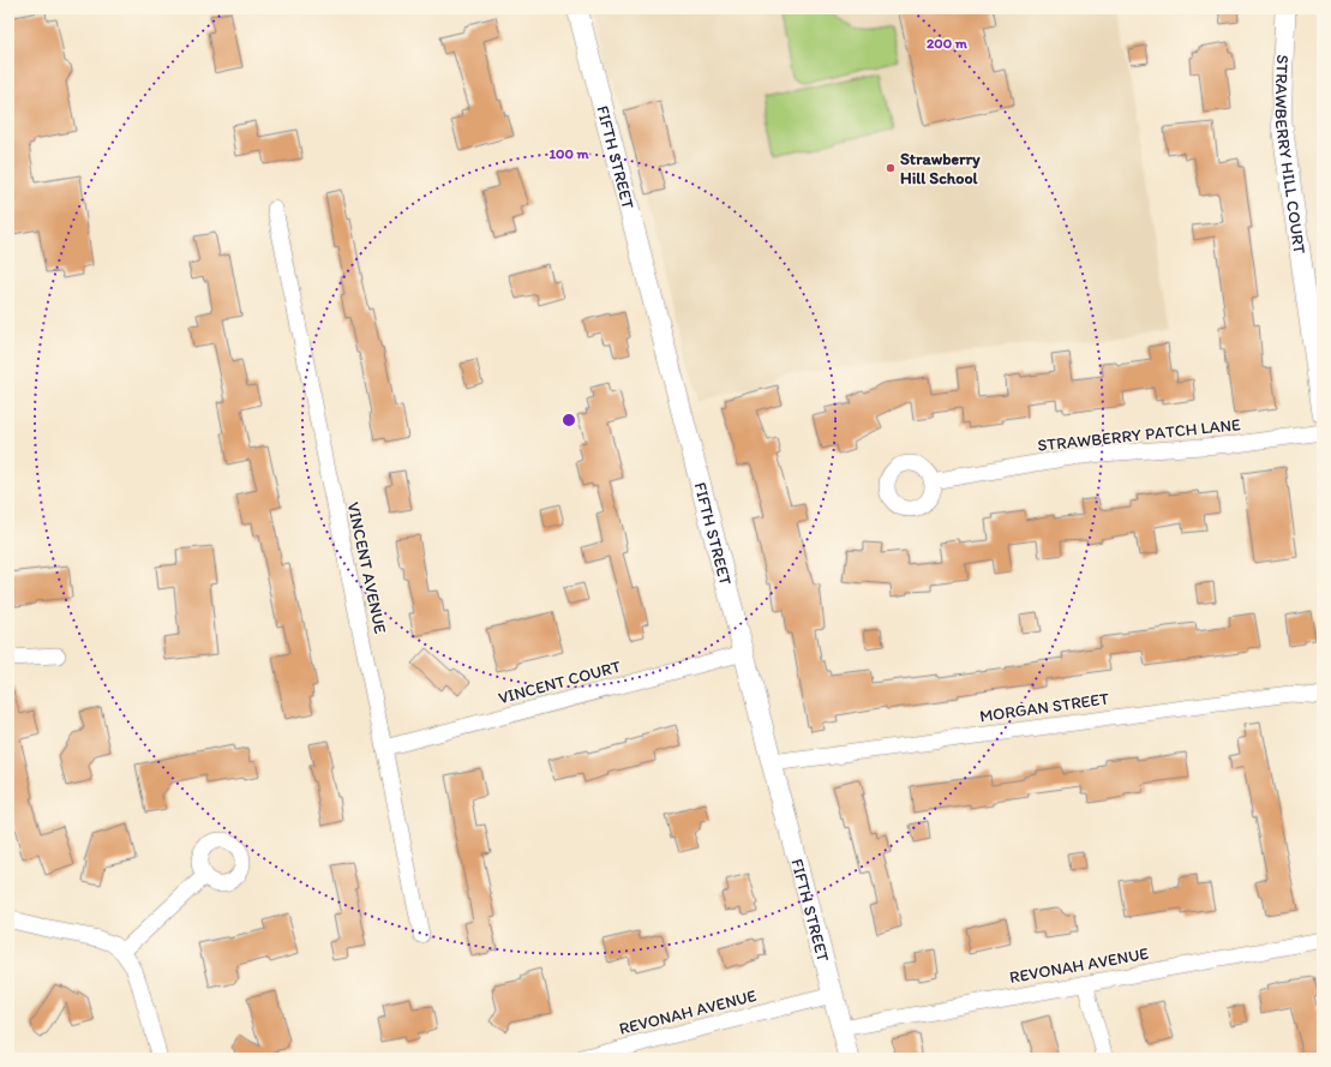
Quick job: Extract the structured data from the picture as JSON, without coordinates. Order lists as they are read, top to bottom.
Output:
{
  "streets": {
    "street": [
      "STRAWBERRY HILL COURT",
      "FIFTH STREET",
      "STRAWBERRY PATCH LANE",
      "VINCENT AVENUE",
      "VINCENT COURT",
      "MORGAN STREET",
      "REVONAH AVENUE"
    ]
  },
  "crossings": [
    ["FIFTH STREET", "VINCENT COURT"],
    ["FIFTH STREET", "MORGAN STREET"],
    ["FIFTH STREET", "REVONAH AVENUE"],
    ["VINCENT AVENUE", "VINCENT COURT"]
  ],
  "places": ["Strawberry Hill School"],
  "rings": ["200 m", "100 m"]
}
